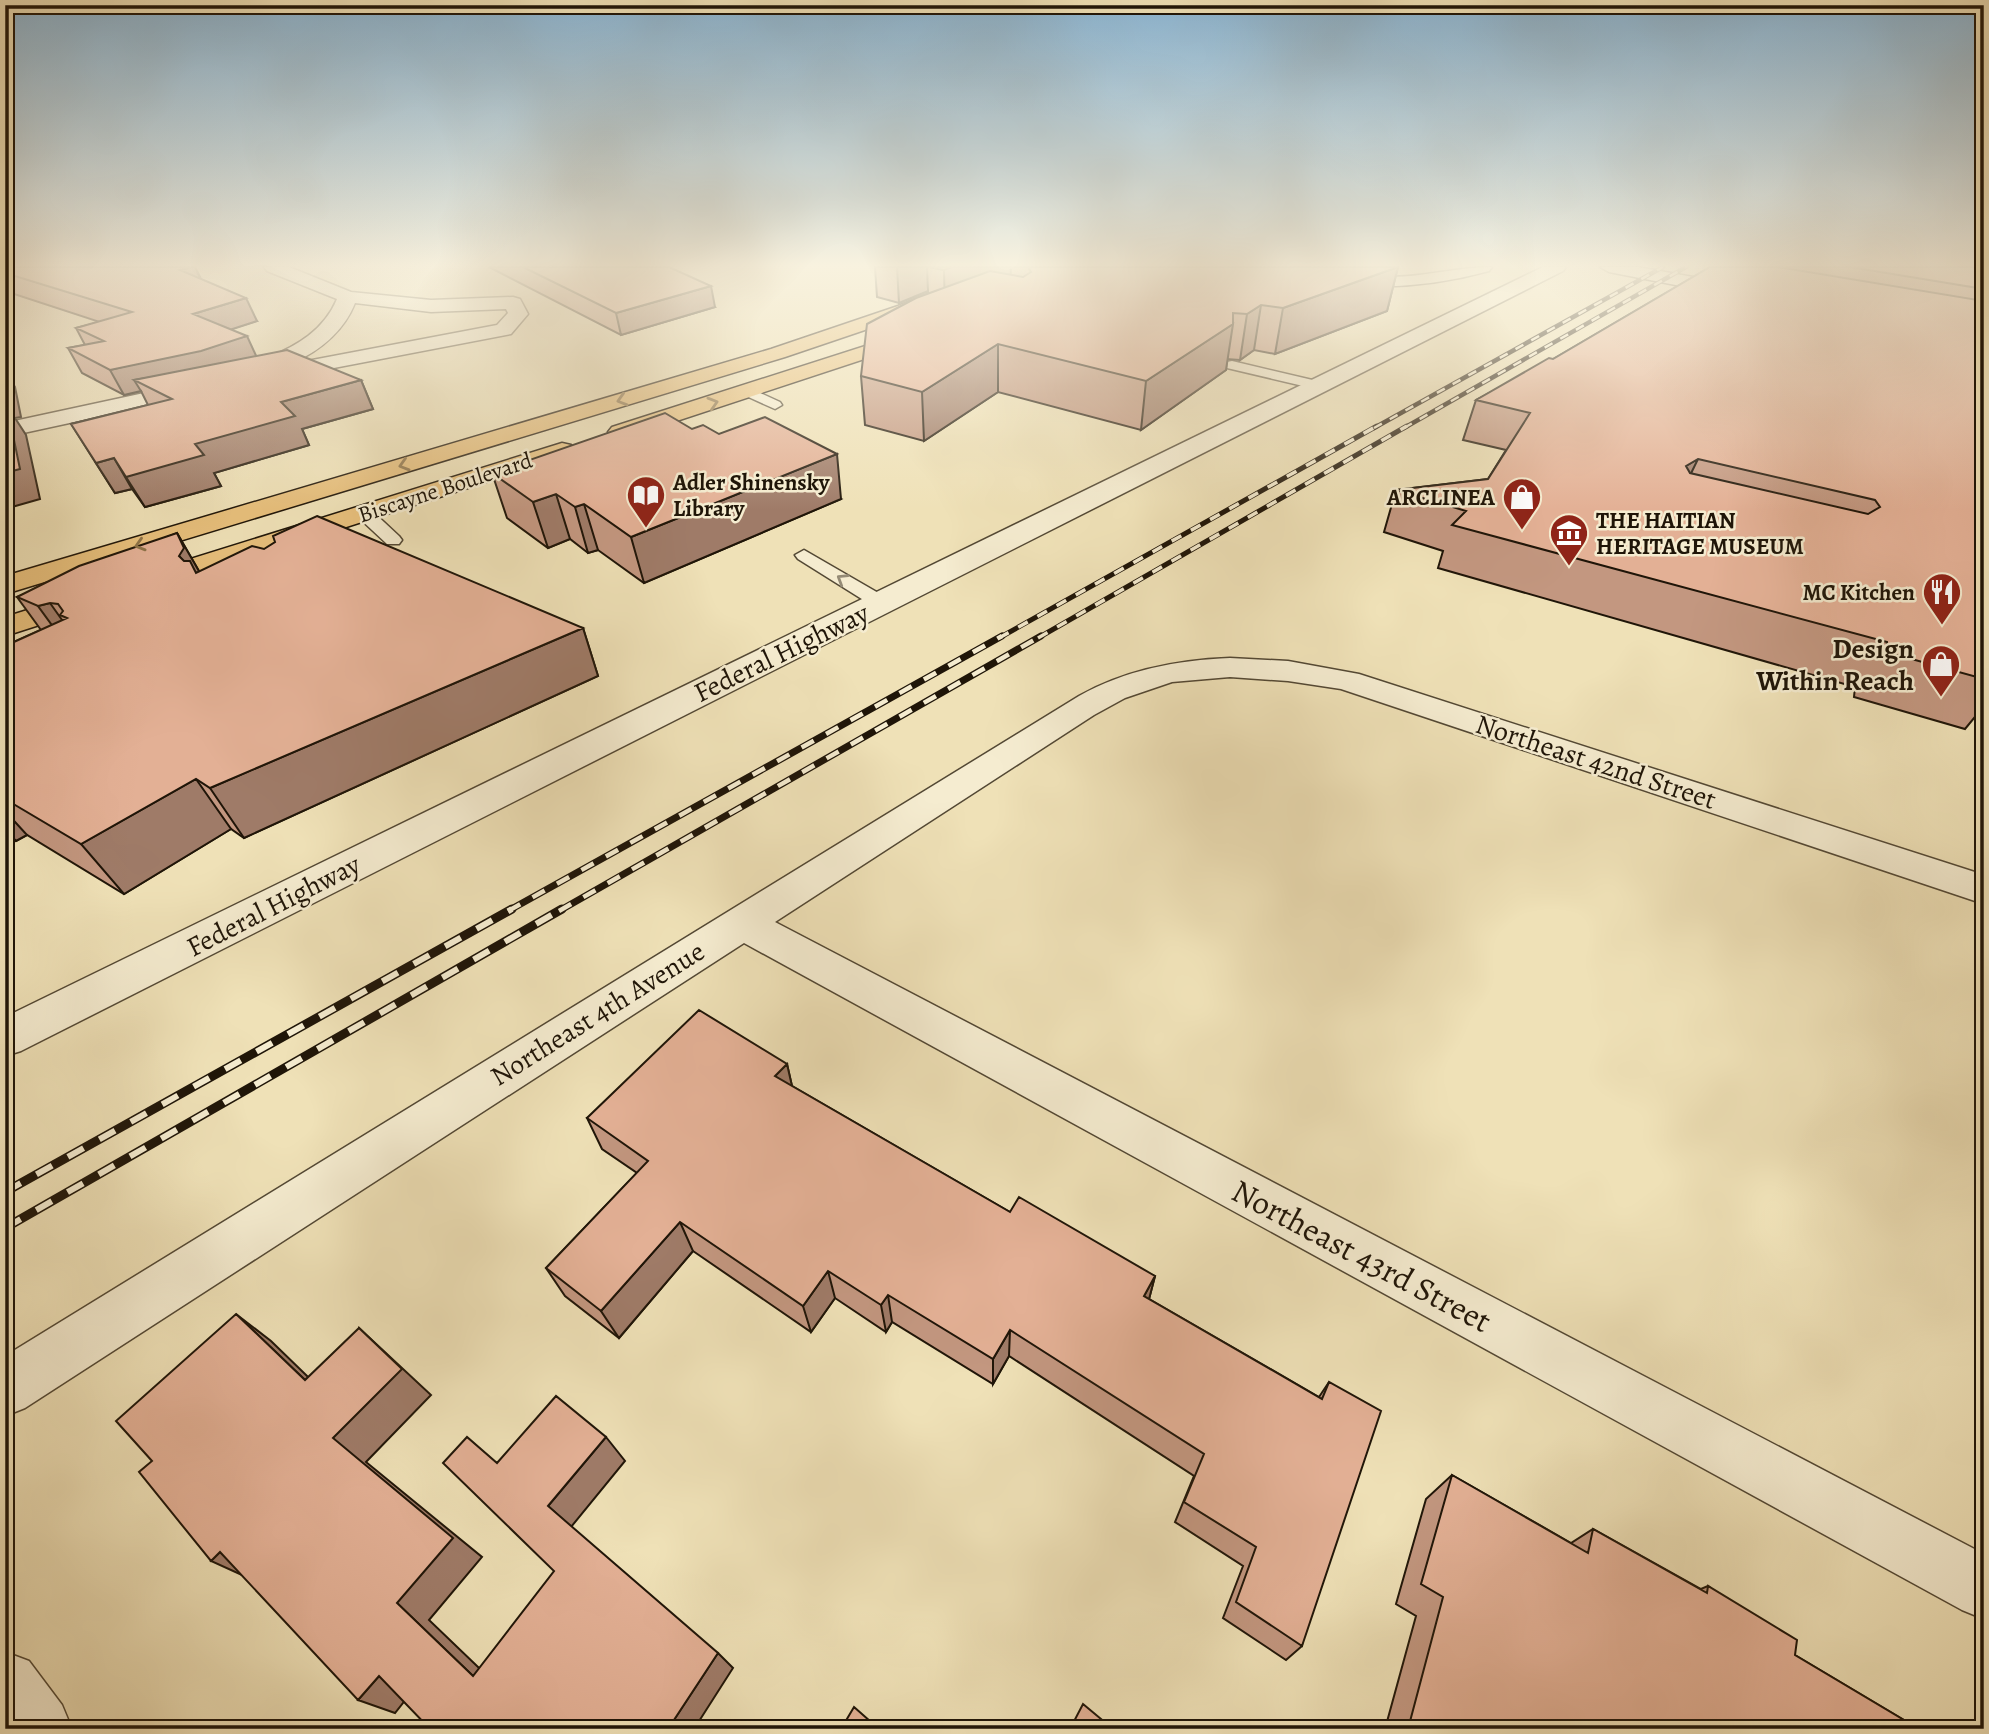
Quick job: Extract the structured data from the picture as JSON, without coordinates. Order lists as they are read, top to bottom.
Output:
{
  "streets": {
    "main road": ["Biscayne Boulevard"],
    "street": [
      "Federal Highway",
      "Northeast 42nd Street",
      "Northeast 4th Avenue",
      "Northeast 43rd Street"
    ]
  },
  "crossings": [
    ["Northeast 42nd Street", "Northeast 4th Avenue"],
    ["Northeast 4th Avenue", "Northeast 43rd Street"]
  ],
  "places": {
    "library": ["Adler Shinensky Library"],
    "shop": ["ARCLINEA", "Design Within Reach"],
    "museum": ["THE HAITIAN HERITAGE MUSEUM"],
    "restaurant": ["MC Kitchen"]
  }
}
